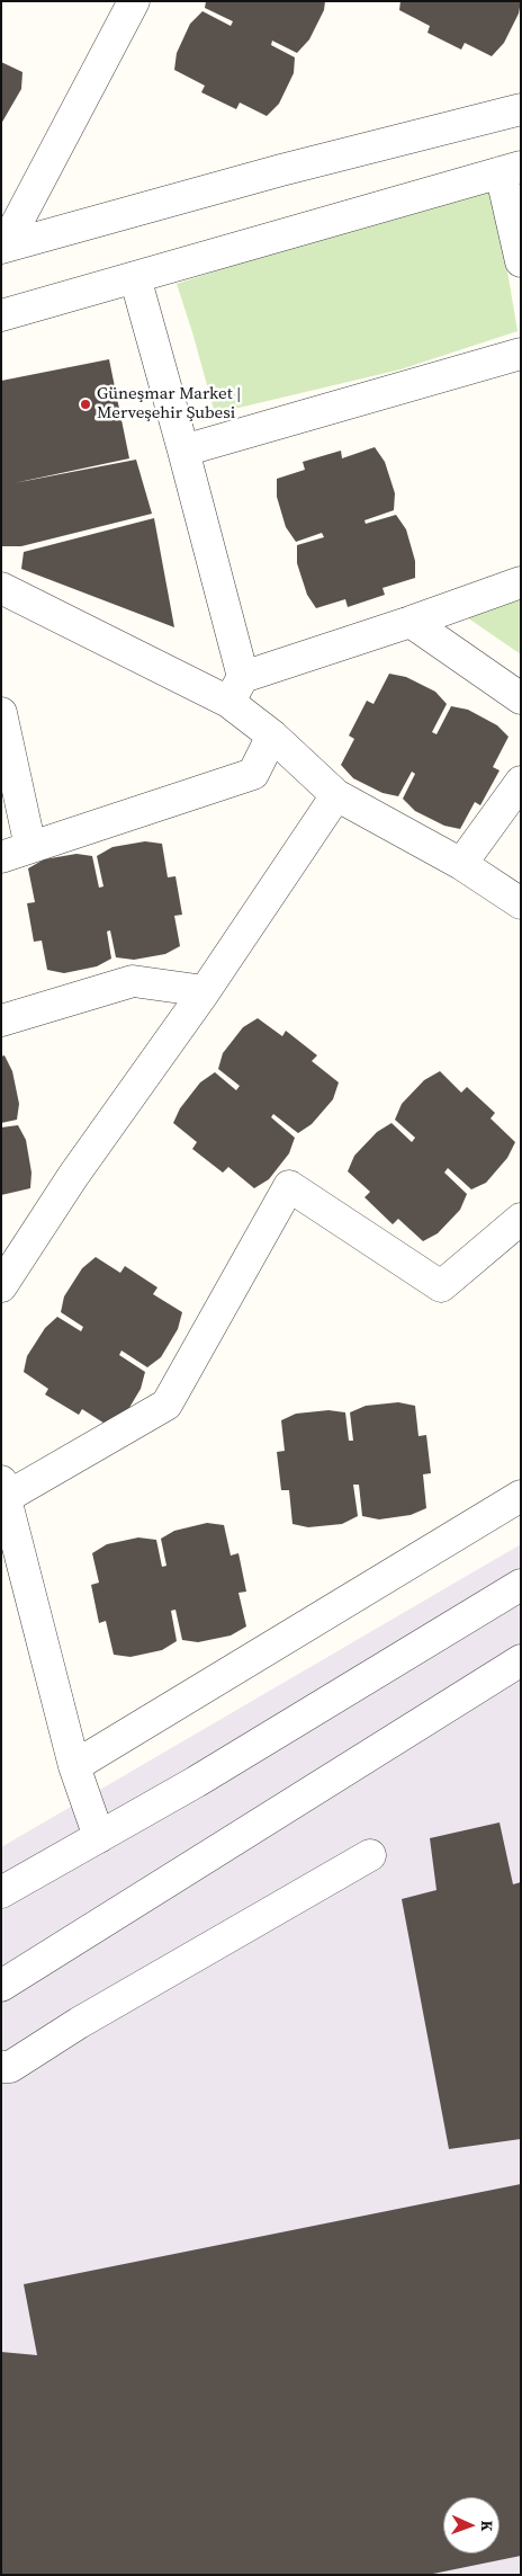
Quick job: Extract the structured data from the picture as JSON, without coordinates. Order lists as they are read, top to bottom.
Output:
{
  "places": ["Güneşmar Market | Merveşehir Şubesi"],
  "north": "right"
}
